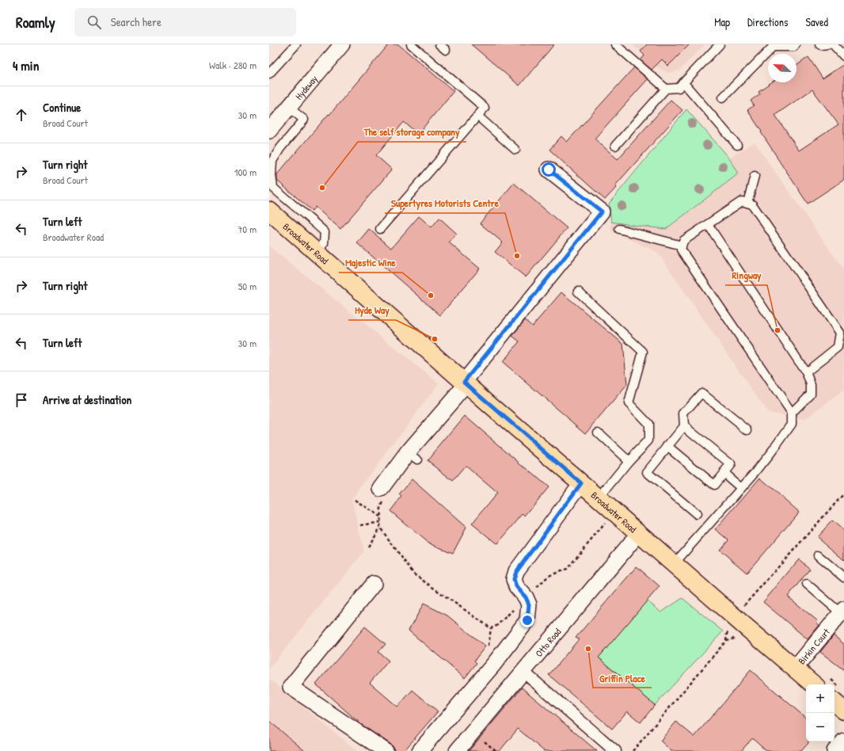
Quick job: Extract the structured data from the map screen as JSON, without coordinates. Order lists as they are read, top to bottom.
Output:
{
  "streets": {
    "main road": ["Broadwater Road"],
    "street": ["Hydeway", "Otto Road", "Birkin Court"]
  },
  "crossings": [
    ["Broadwater Road", "Otto Road"],
    ["Broadwater Road", "Birkin Court"]
  ],
  "places": [
    "The self storage company",
    "Supertyres Motorists Centre",
    "Majestic Wine",
    "Ringway",
    "Hyde Way",
    "Griffin Place"
  ],
  "north": "top left",
  "page": {
    "header": "Roamly",
    "search": "Search here",
    "nav": ["Map", "Directions", "Saved"],
    "heading": ["4 min", "Walk · 280 m"],
    "list": [
      ["Continue", "Broad Court", "30 m"],
      ["Turn right", "Broad Court", "100 m"],
      ["Turn left", "Broadwater Road", "70 m"],
      ["Turn right", "50 m"],
      ["Turn left", "30 m"],
      "Arrive at destination"
    ],
    "map_buttons": ["+", "−"]
  }
}
